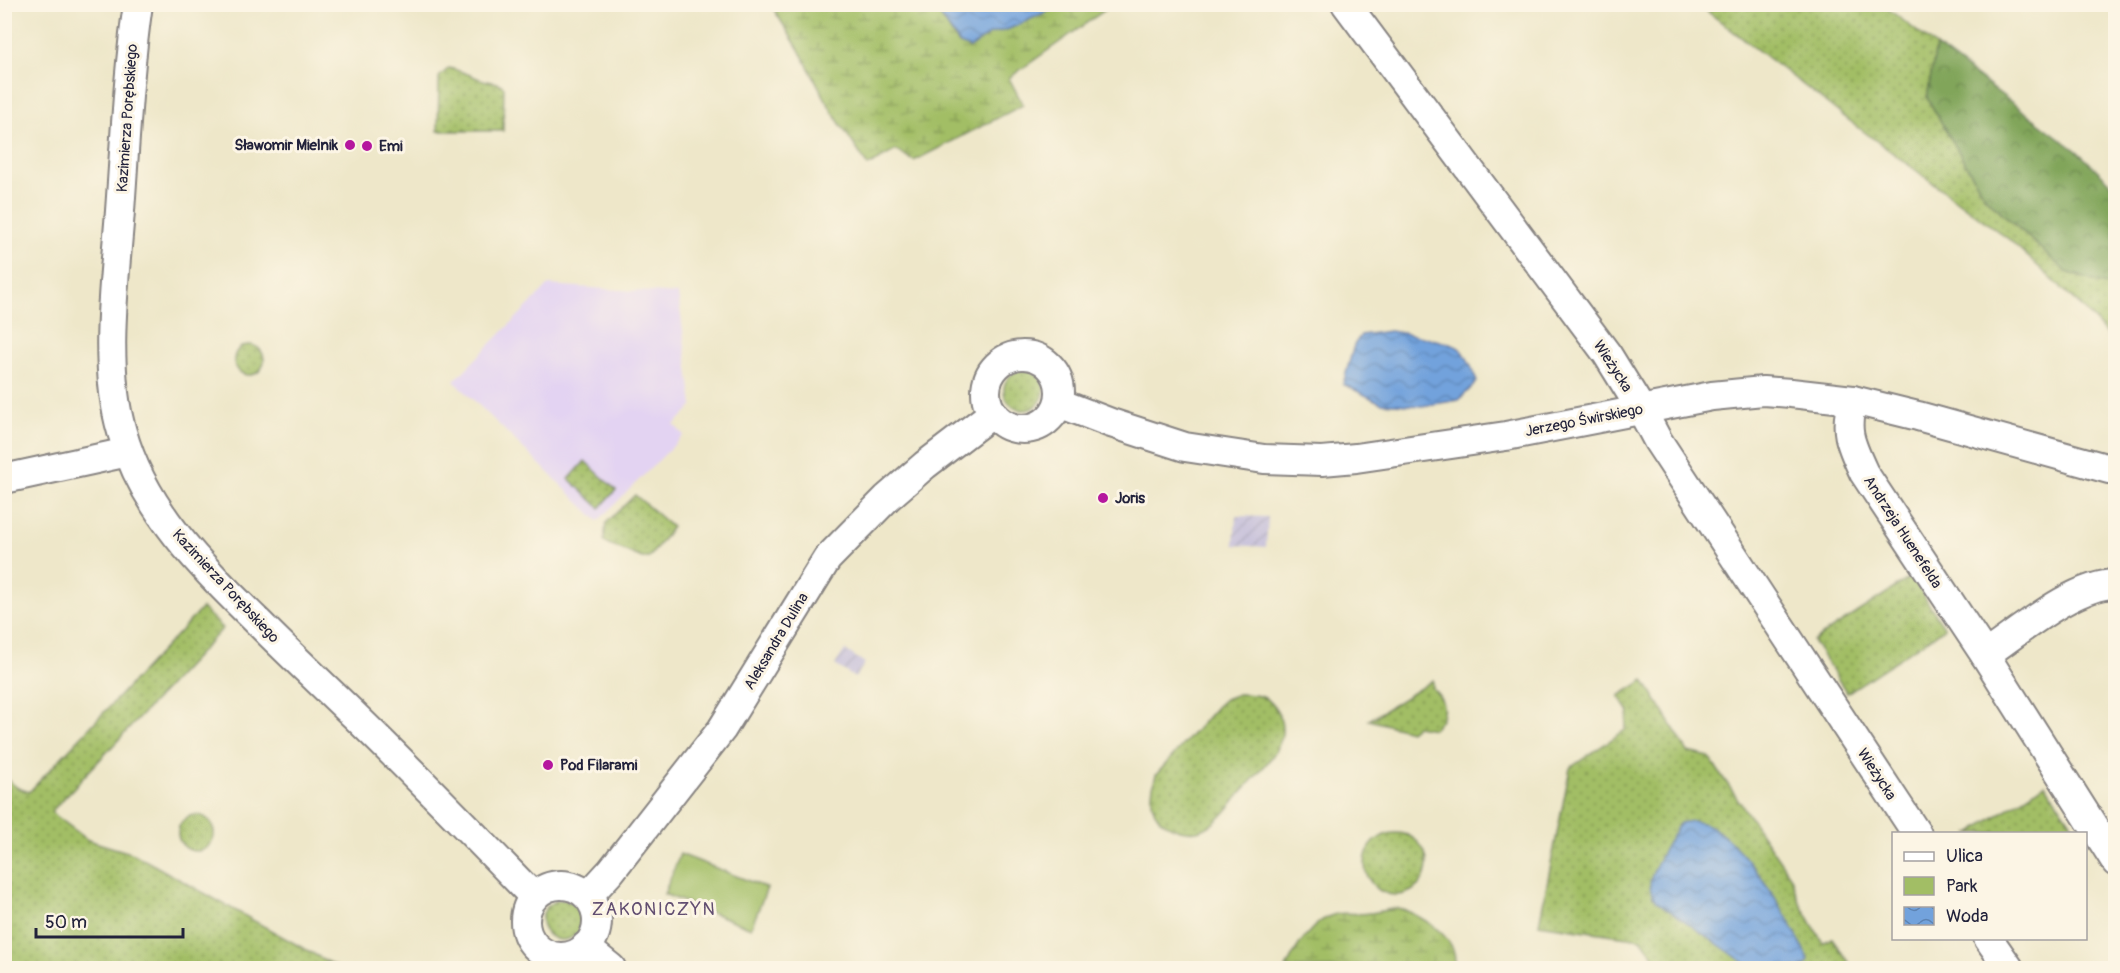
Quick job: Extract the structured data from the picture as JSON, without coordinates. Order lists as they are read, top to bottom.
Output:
{
  "streets": {
    "street": [
      "Kazimierza Porębskiego",
      "Wieżycka",
      "Jerzego Świrskiego",
      "Andrzeja Huenefelda",
      "Aleksandra Dulina"
    ]
  },
  "crossings": [
    ["Kazimierza Porębskiego", "Aleksandra Dulina"],
    ["Wieżycka", "Jerzego Świrskiego"],
    ["Jerzego Świrskiego", "Andrzeja Huenefelda"],
    ["Jerzego Świrskiego", "Aleksandra Dulina"]
  ],
  "districts": ["ZAKONICZYN"],
  "places": [
    "Sławomir Mielnik",
    "Emi",
    "Joris",
    "Pod Filarami"
  ],
  "legend": ["Ulica", "Park", "Woda"],
  "scale_bar": "50 m"
}
